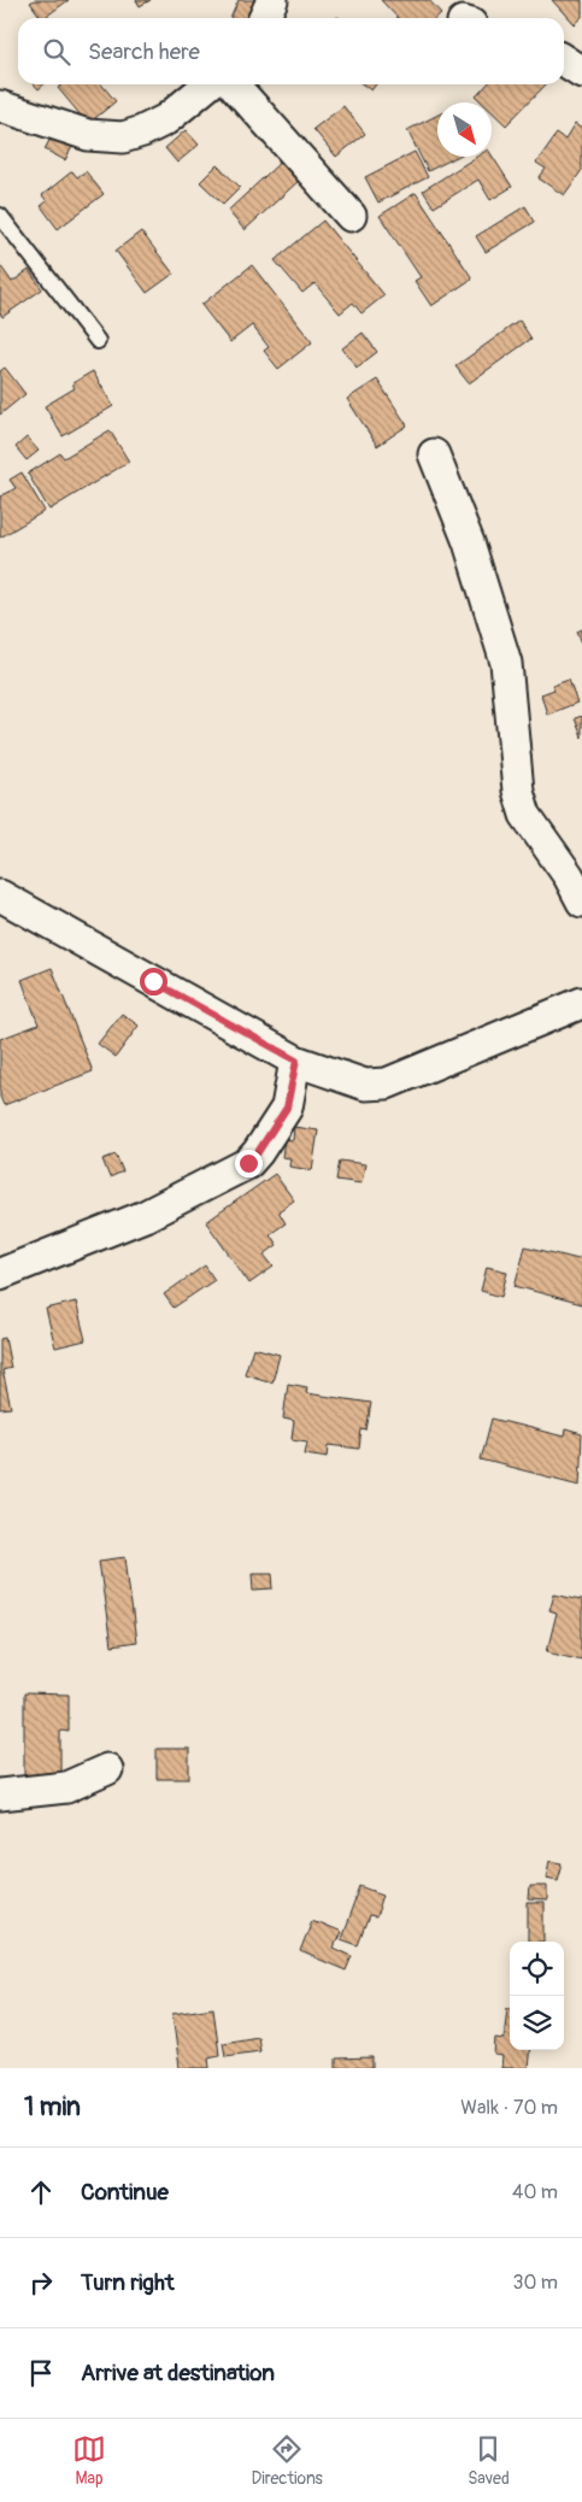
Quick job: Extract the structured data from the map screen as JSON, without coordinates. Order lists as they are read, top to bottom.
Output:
{
  "north": "bottom right",
  "page": {
    "search": "Search here",
    "heading": ["1 min", "Walk · 70 m"],
    "list": [
      ["Continue", "40 m"],
      ["Turn right", "30 m"],
      "Arrive at destination"
    ],
    "nav": ["Map", "Directions", "Saved"]
  }
}
